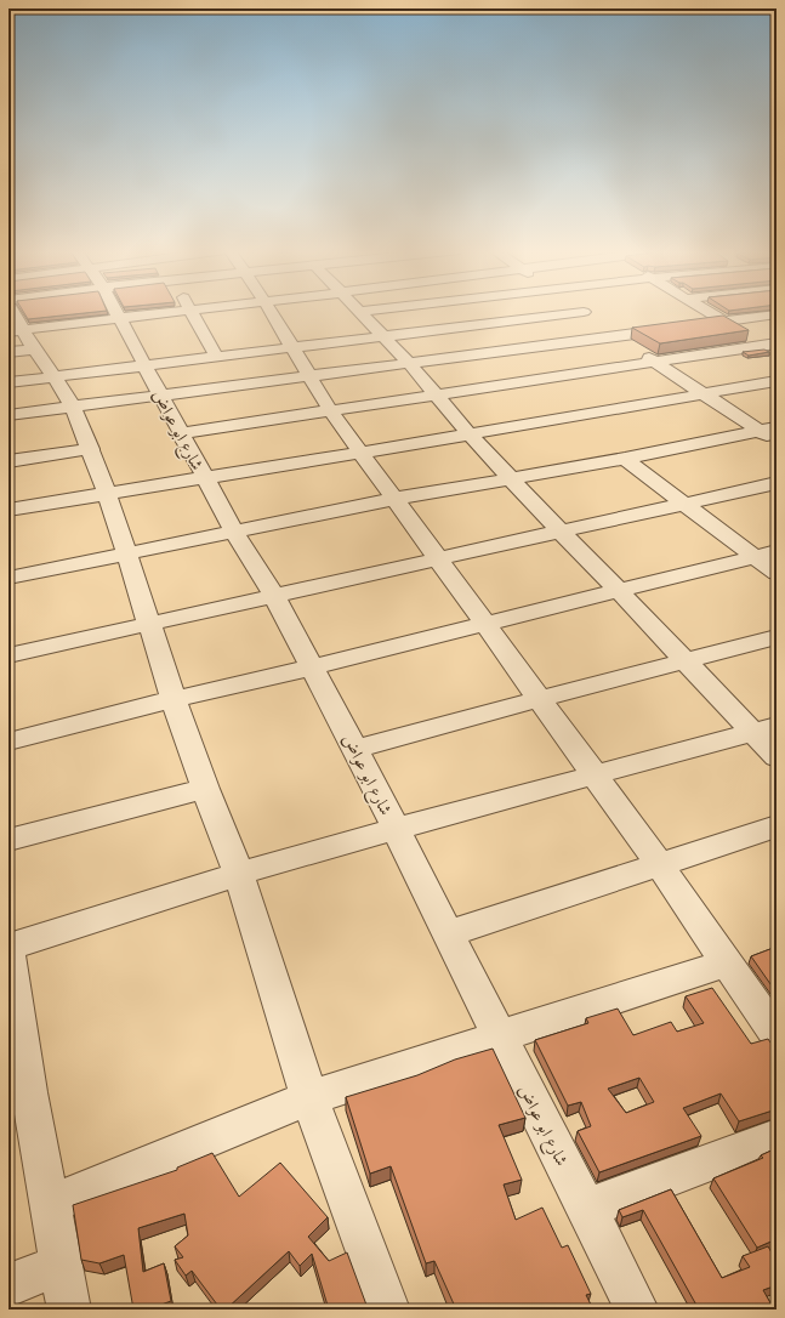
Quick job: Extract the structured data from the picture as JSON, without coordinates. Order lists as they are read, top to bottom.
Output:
{
  "streets": {
    "street": ["شارع ابو عواض"]
  }
}
